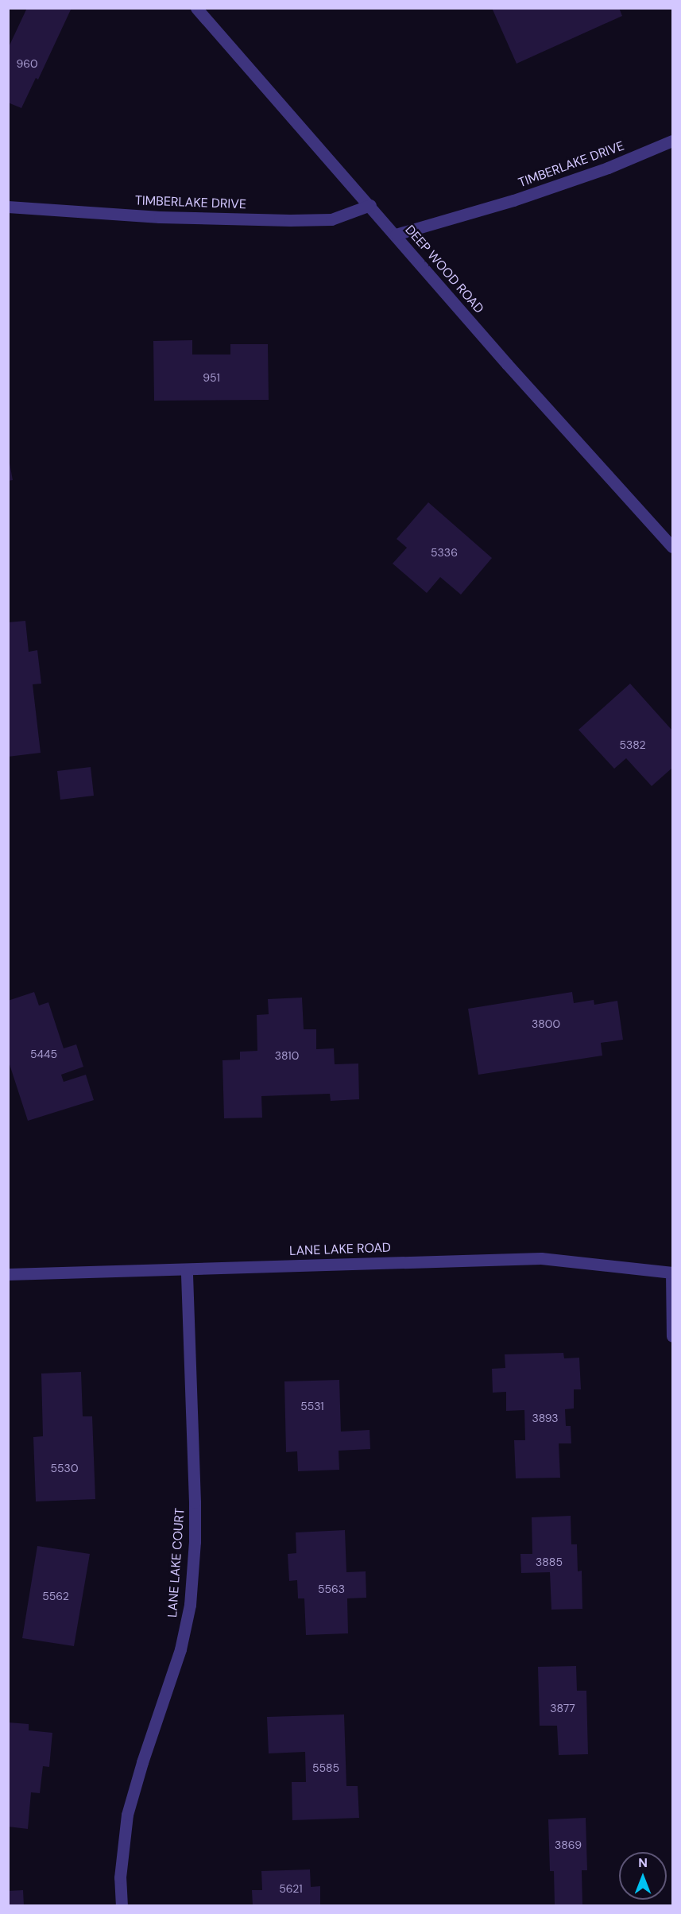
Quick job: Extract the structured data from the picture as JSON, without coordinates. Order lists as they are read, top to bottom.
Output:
{
  "streets": {
    "street": [
      "TIMBERLAKE DRIVE",
      "DEEP WOOD ROAD",
      "LANE LAKE ROAD",
      "LANE LAKE COURT"
    ]
  },
  "crossings": [
    ["TIMBERLAKE DRIVE", "DEEP WOOD ROAD"],
    ["LANE LAKE ROAD", "LANE LAKE COURT"]
  ],
  "house_numbers": [
    "960",
    "951",
    "5336",
    "5382",
    "3800",
    "5445",
    "3810",
    "5531",
    "3893",
    "5530",
    "3885",
    "5563",
    "5562",
    "3877",
    "5585",
    "3869",
    "5621"
  ],
  "north": "top"
}
